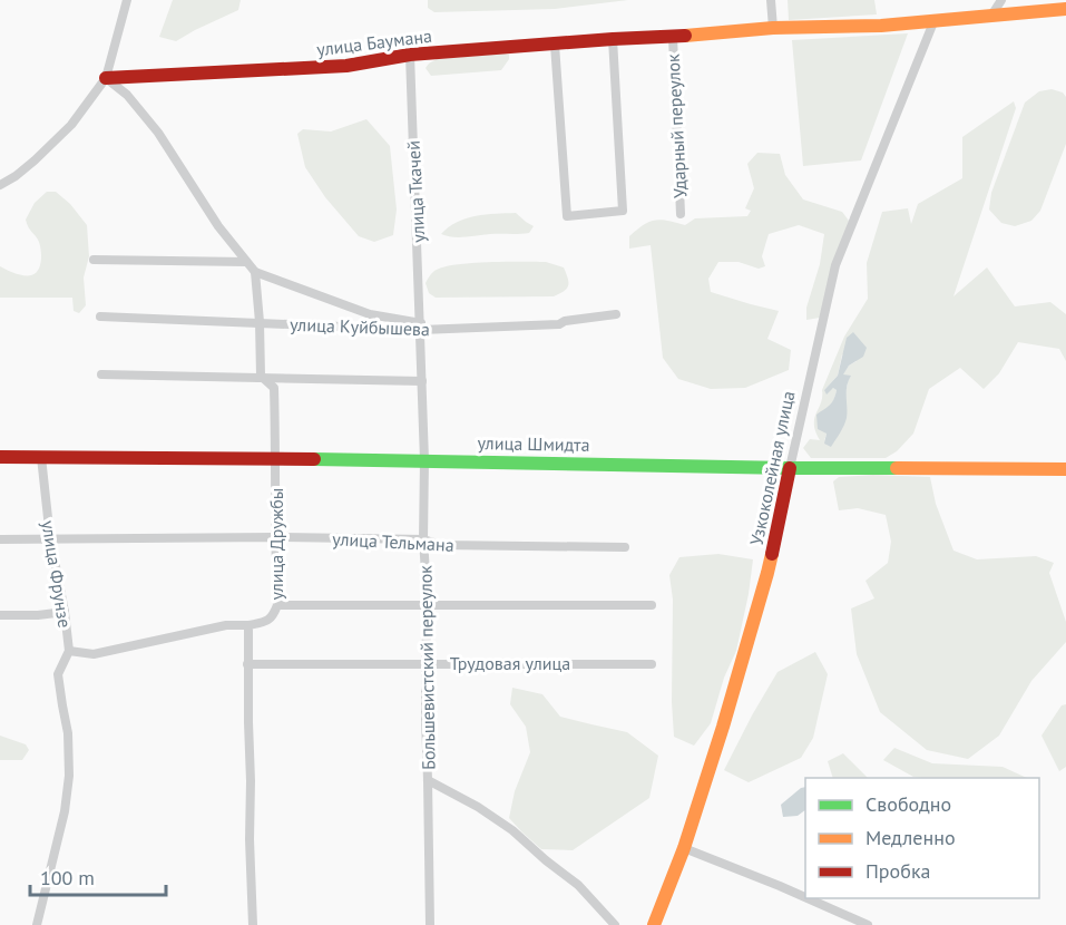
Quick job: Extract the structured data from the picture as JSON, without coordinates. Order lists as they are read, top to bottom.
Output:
{
  "streets": {
    "street": [
      "улица Баумана",
      "Ударный переулок",
      "улица Ткачей",
      "улица Куйбышева",
      "улица Шмидта",
      "Узкоколейная улица",
      "улица Тельмана",
      "улица Дружбы",
      "улица Фрунзе",
      "Трудовая улица",
      "Большевистский переулок"
    ]
  },
  "crossings": [
    ["улица Баумана", "Ударный переулок"],
    ["улица Баумана", "улица Ткачей"],
    ["улица Баумана", "Узкоколейная улица"],
    ["улица Ткачей", "улица Куйбышева"],
    ["улица Ткачей", "Большевистский переулок"],
    ["улица Куйбышева", "улица Дружбы"],
    ["улица Куйбышева", "Большевистский переулок"],
    ["улица Шмидта", "Узкоколейная улица"],
    ["улица Шмидта", "улица Дружбы"],
    ["улица Шмидта", "улица Фрунзе"],
    ["улица Шмидта", "Большевистский переулок"],
    ["улица Тельмана", "улица Дружбы"],
    ["улица Тельмана", "улица Фрунзе"],
    ["улица Тельмана", "Большевистский переулок"],
    ["Трудовая улица", "Большевистский переулок"]
  ],
  "legend": ["Свободно", "Медленно", "Пробка"],
  "scale_bar": "100 m"
}
